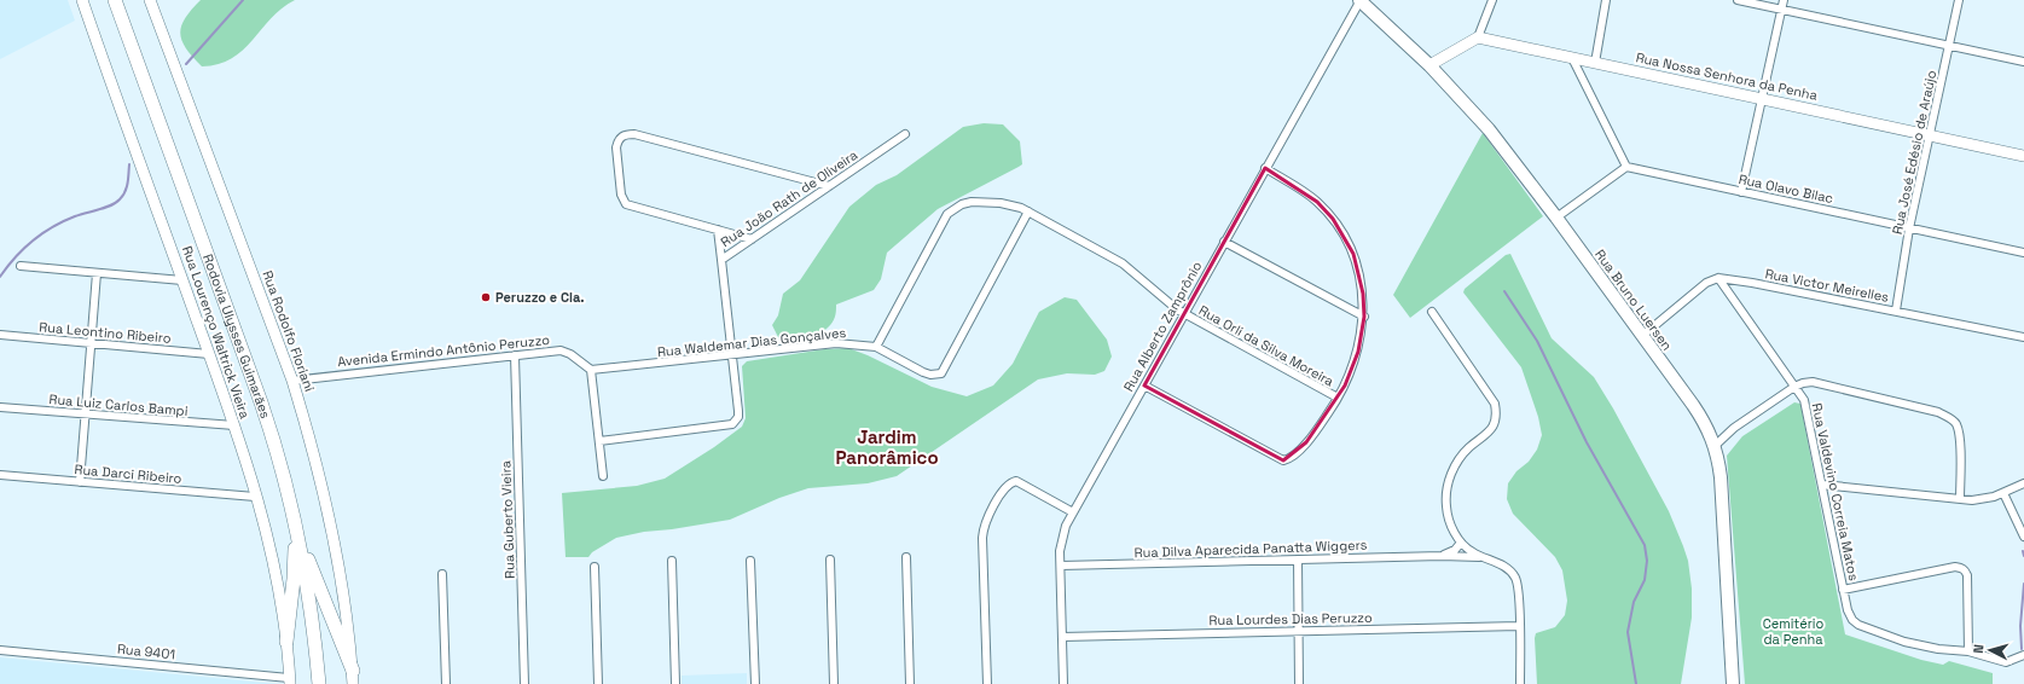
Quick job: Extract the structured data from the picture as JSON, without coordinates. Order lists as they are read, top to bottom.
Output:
{
  "streets": {
    "highway": ["Rodovia Ulysses Guimarães"],
    "main road": [
      "Rua Nossa Senhora da Penha",
      "Rua Bruno Luersen",
      "Rua Rodolfo Floriani",
      "Rua Lourenço Waltrick Vieira"
    ],
    "street": [
      "Rua José Edésio de Araújo",
      "Rua Olavo Bilac",
      "Rua João Rath de Oliveira",
      "Rua Victor Meirelles",
      "Rua Alberto Zamprônio",
      "Rua Leontino Ribeiro",
      "Rua Waldemar Dias Gonçalves",
      "Rua Orli da Silva Moreira",
      "Avenida Ermindo Antônio Peruzzo",
      "Rua Luiz Carlos Bampi",
      "Rua Darci Ribeiro",
      "Rua Valdevino Correia Matos",
      "Rua Guberto Vieira",
      "Rua Dilva Aparecida Panatta Wiggers",
      "Rua Lourdes Dias Peruzzo",
      "Rua 9401"
    ]
  },
  "crossings": [
    ["Rua Nossa Senhora da Penha", "Rua José Edésio de Araújo"],
    ["Rua José Edésio de Araújo", "Rua Olavo Bilac"],
    ["Rua José Edésio de Araújo", "Rua Victor Meirelles"],
    ["Rua João Rath de Oliveira", "Rua Waldemar Dias Gonçalves"],
    ["Rua Victor Meirelles", "Rua Valdevino Correia Matos"],
    ["Rua Bruno Luersen", "Rua Alberto Zamprônio"],
    ["Rua Alberto Zamprônio", "Rua Orli da Silva Moreira"],
    ["Rua Alberto Zamprônio", "Rua Dilva Aparecida Panatta Wiggers"],
    ["Rua Alberto Zamprônio", "Rua Lourdes Dias Peruzzo"],
    ["Rua Rodolfo Floriani", "Avenida Ermindo Antônio Peruzzo"],
    ["Rua Leontino Ribeiro", "Rua Lourenço Waltrick Vieira"],
    ["Rua Lourenço Waltrick Vieira", "Rua Luiz Carlos Bampi"],
    ["Rua Lourenço Waltrick Vieira", "Rua Darci Ribeiro"],
    ["Rua Lourenço Waltrick Vieira", "Rua 9401"],
    ["Rua Waldemar Dias Gonçalves", "Rua Orli da Silva Moreira"],
    ["Rua Waldemar Dias Gonçalves", "Avenida Ermindo Antônio Peruzzo"],
    ["Avenida Ermindo Antônio Peruzzo", "Rua Guberto Vieira"]
  ],
  "districts": ["Jardim Panorâmico"],
  "parks": ["Cemitério da Penha"],
  "places": ["Peruzzo e Cia."],
  "north": "left"
}
